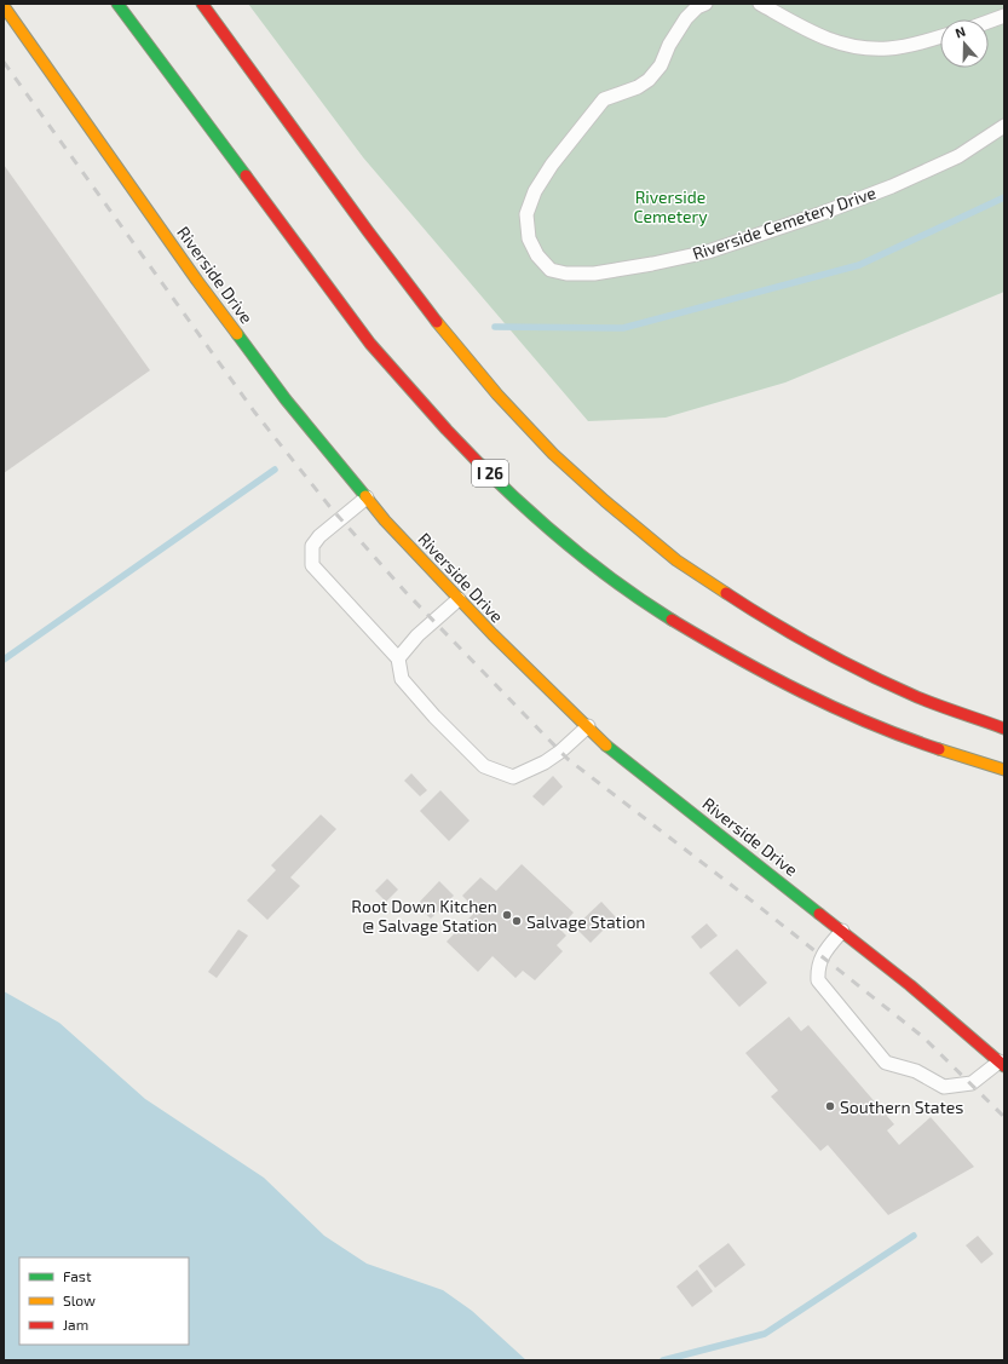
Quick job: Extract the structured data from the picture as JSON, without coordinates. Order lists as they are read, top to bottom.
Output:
{
  "streets": {
    "main road": ["Riverside Drive", "I 26"],
    "lane": ["Riverside Cemetery Drive"]
  },
  "parks": ["Riverside Cemetery"],
  "places": ["Root Down Kitchen @ Salvage Station", "Salvage Station", "Southern States"],
  "legend": ["Fast", "Slow", "Jam"],
  "north": "top"
}
